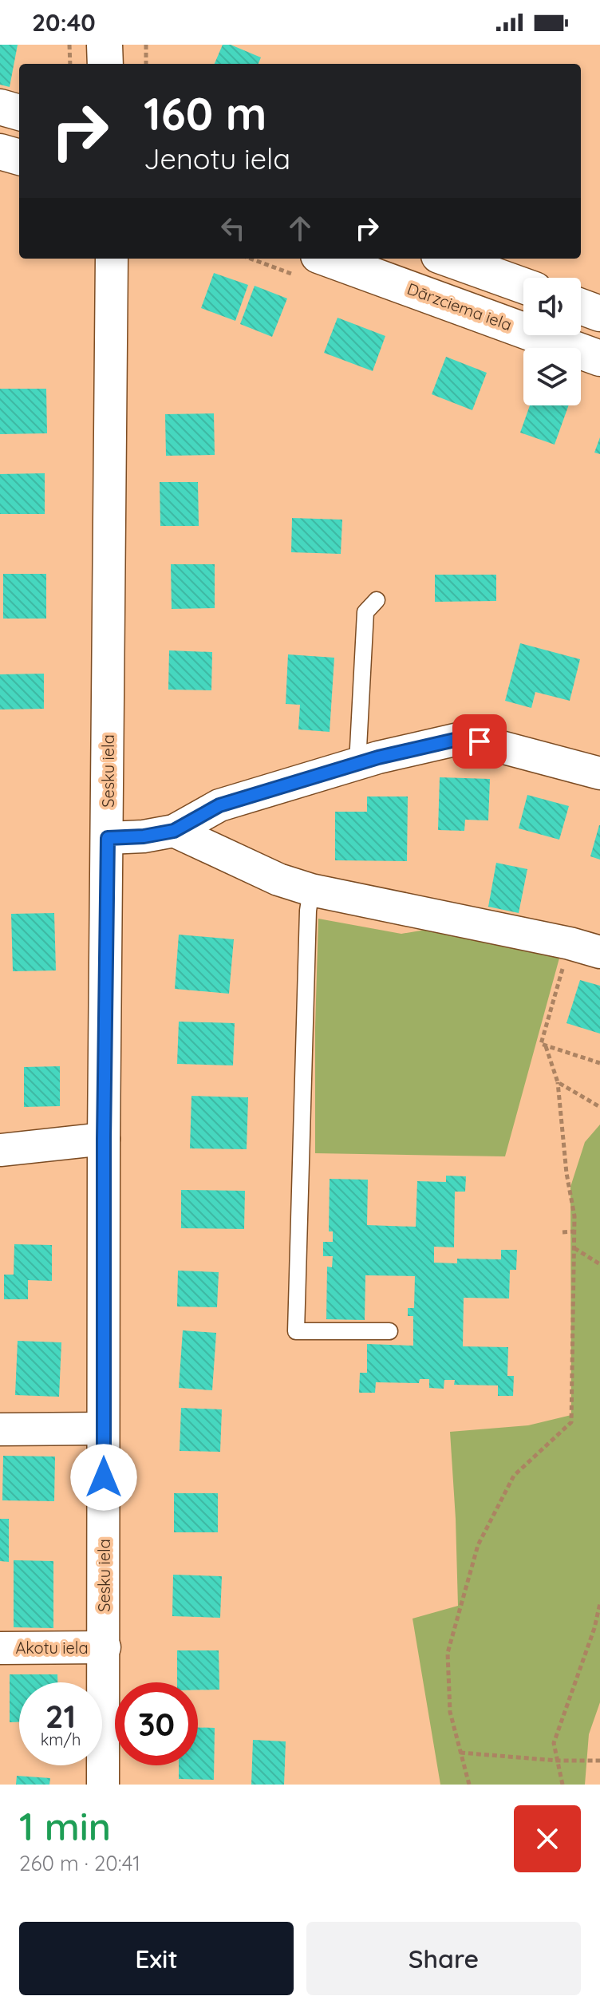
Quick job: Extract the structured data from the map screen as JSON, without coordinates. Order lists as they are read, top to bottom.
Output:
{
  "streets": {
    "main road": ["Dārzciema iela"],
    "street": ["Sesku iela", "Akotu iela"]
  },
  "crossings": [
    ["Sesku iela", "Akotu iela"]
  ],
  "page": {
    "status": "20:40",
    "turn": ["160 m", "Jenotu iela"],
    "speed": "21 km/h",
    "limit": "30",
    "heading": ["1 min", "260 m · 20:41"],
    "buttons": ["Exit", "Share"]
  }
}
